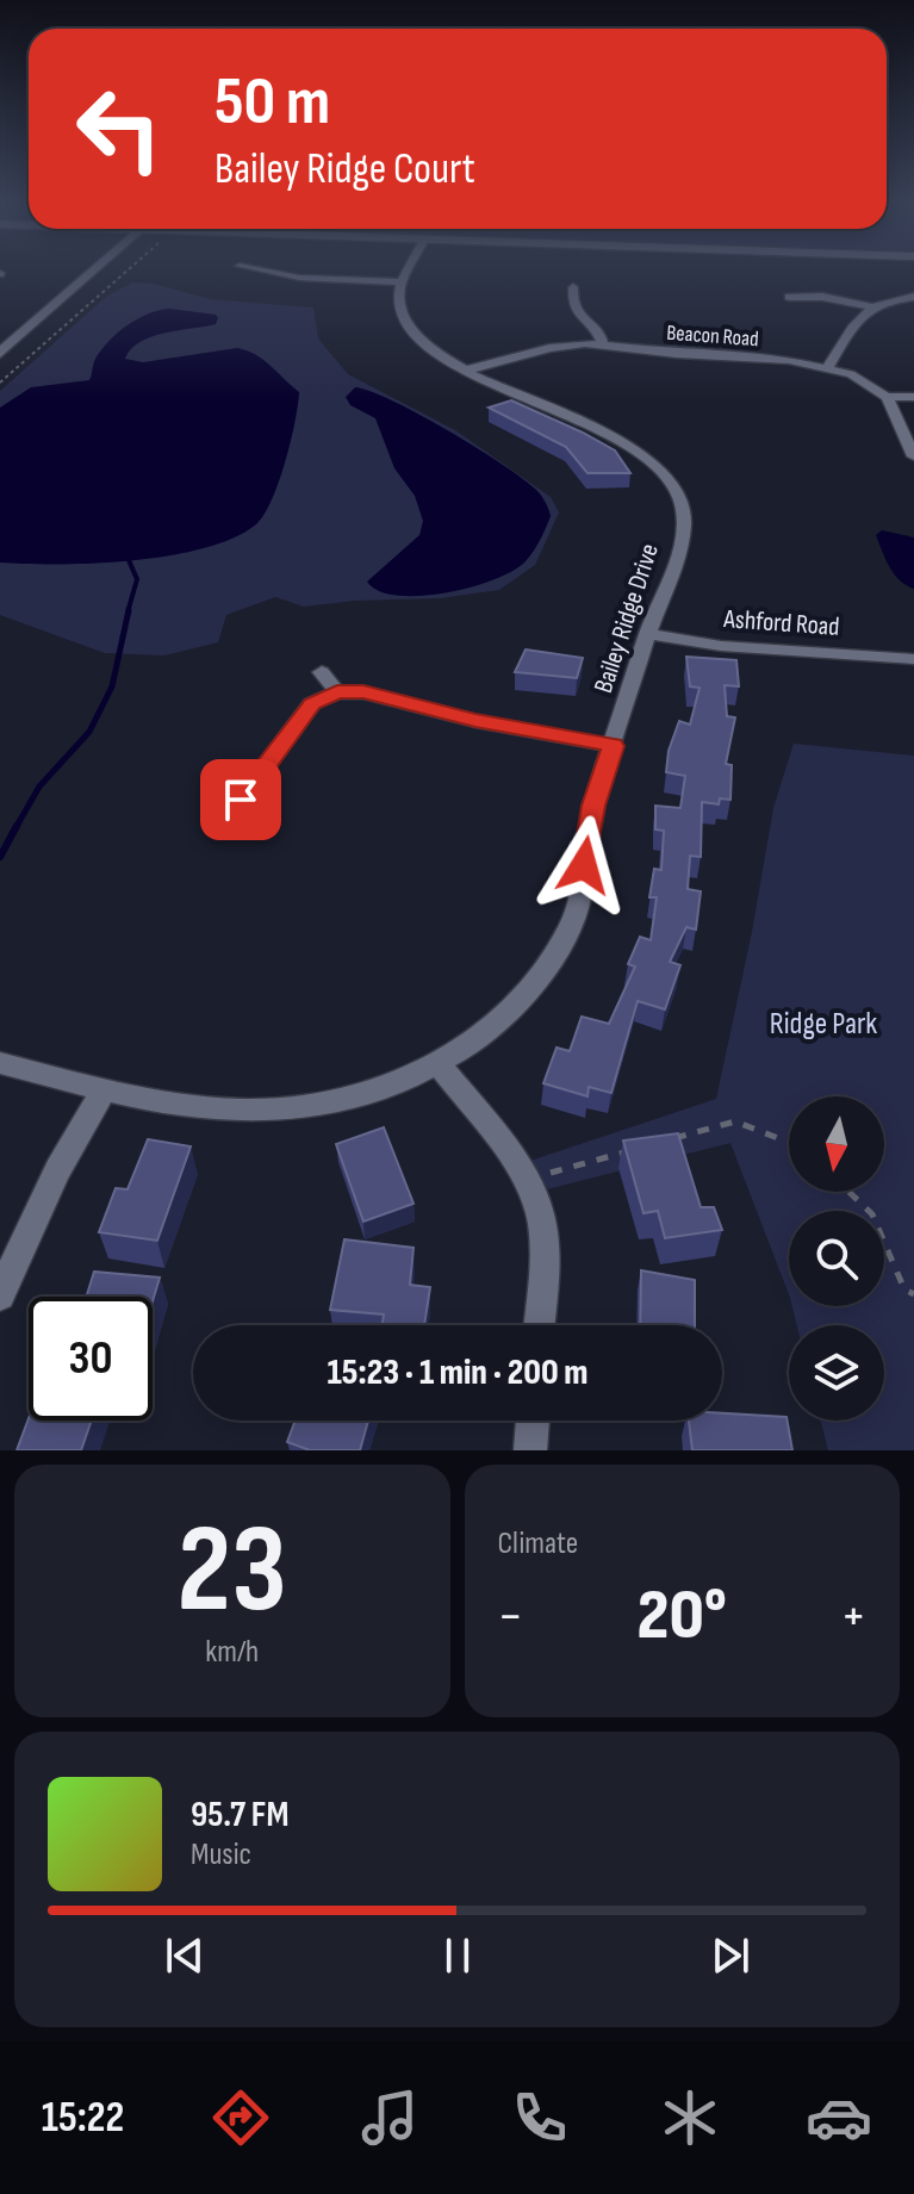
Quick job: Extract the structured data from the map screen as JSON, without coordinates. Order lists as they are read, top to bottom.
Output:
{
  "streets": {
    "street": ["Beacon Road", "Bailey Ridge Drive", "Ashford Road"]
  },
  "crossings": [
    ["Beacon Road", "Bailey Ridge Drive"],
    ["Bailey Ridge Drive", "Ashford Road"]
  ],
  "parks": ["Ridge Park"],
  "north": "bottom",
  "page": {
    "turn": ["50 m", "Bailey Ridge Court"],
    "limit": "30",
    "trip": "15:23 · 1 min · 200 m",
    "tile": [
      ["23", "km/h"],
      "Climate"
    ],
    "heat": ["−", "20°", "+"],
    "song": ["95.7 FM", "Music"],
    "tabs": "15:22"
  }
}
